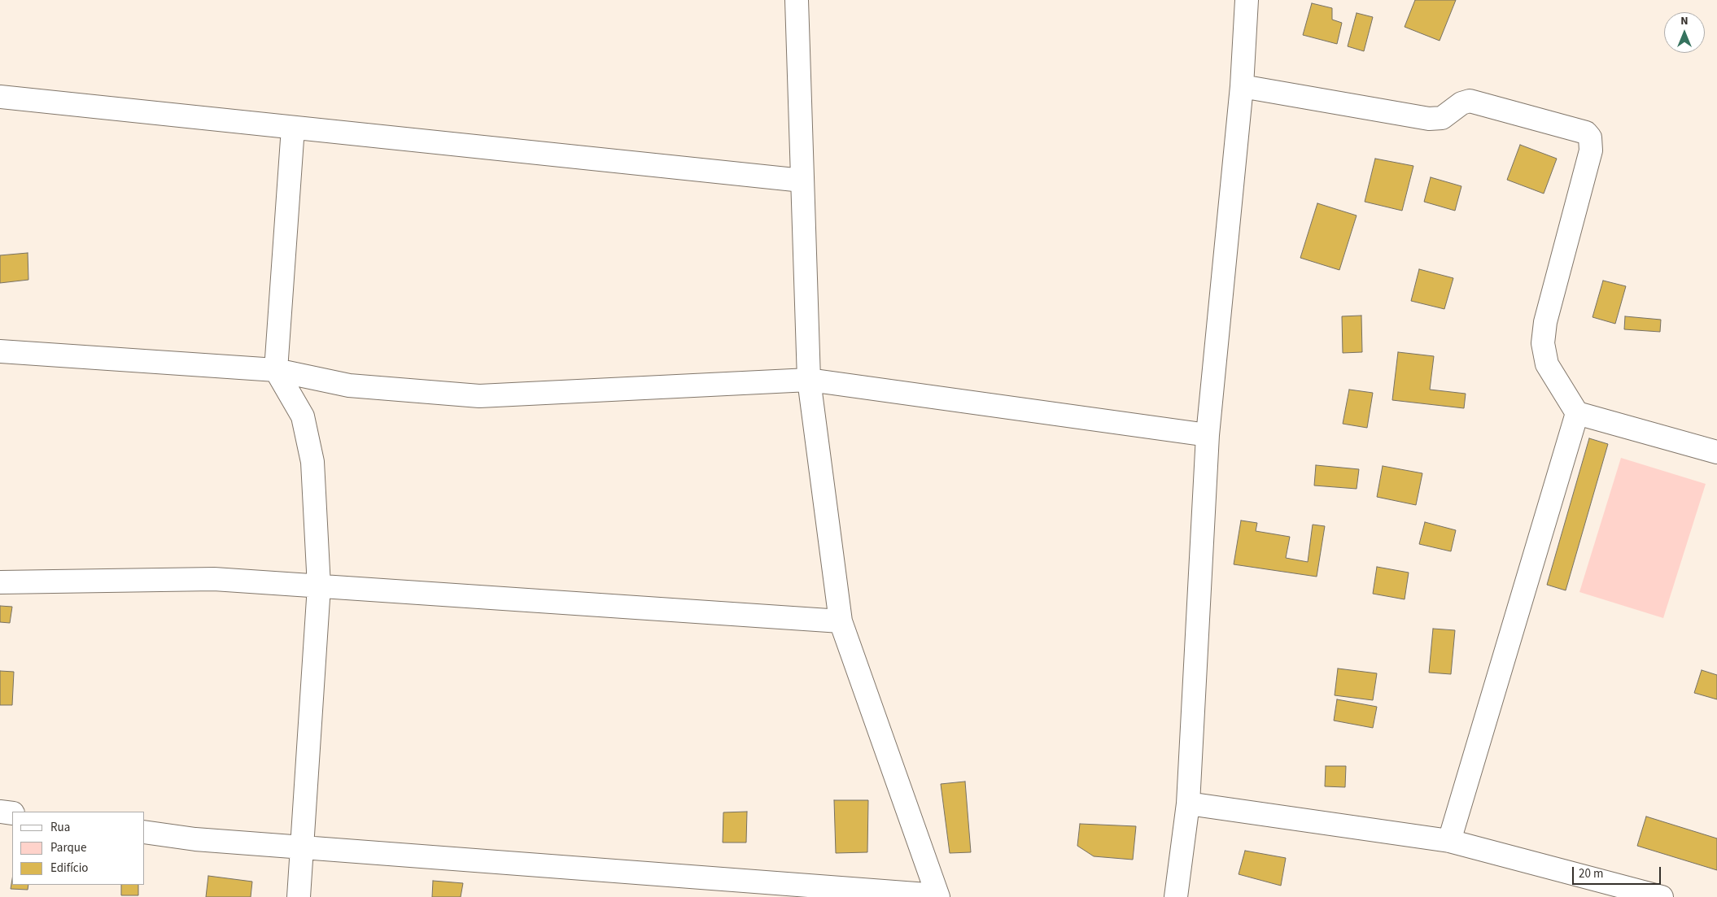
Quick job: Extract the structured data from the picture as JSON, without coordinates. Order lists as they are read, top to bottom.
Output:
{
  "legend": ["Rua", "Parque", "Edifício"],
  "scale_bar": "20 m",
  "north": "top"
}
